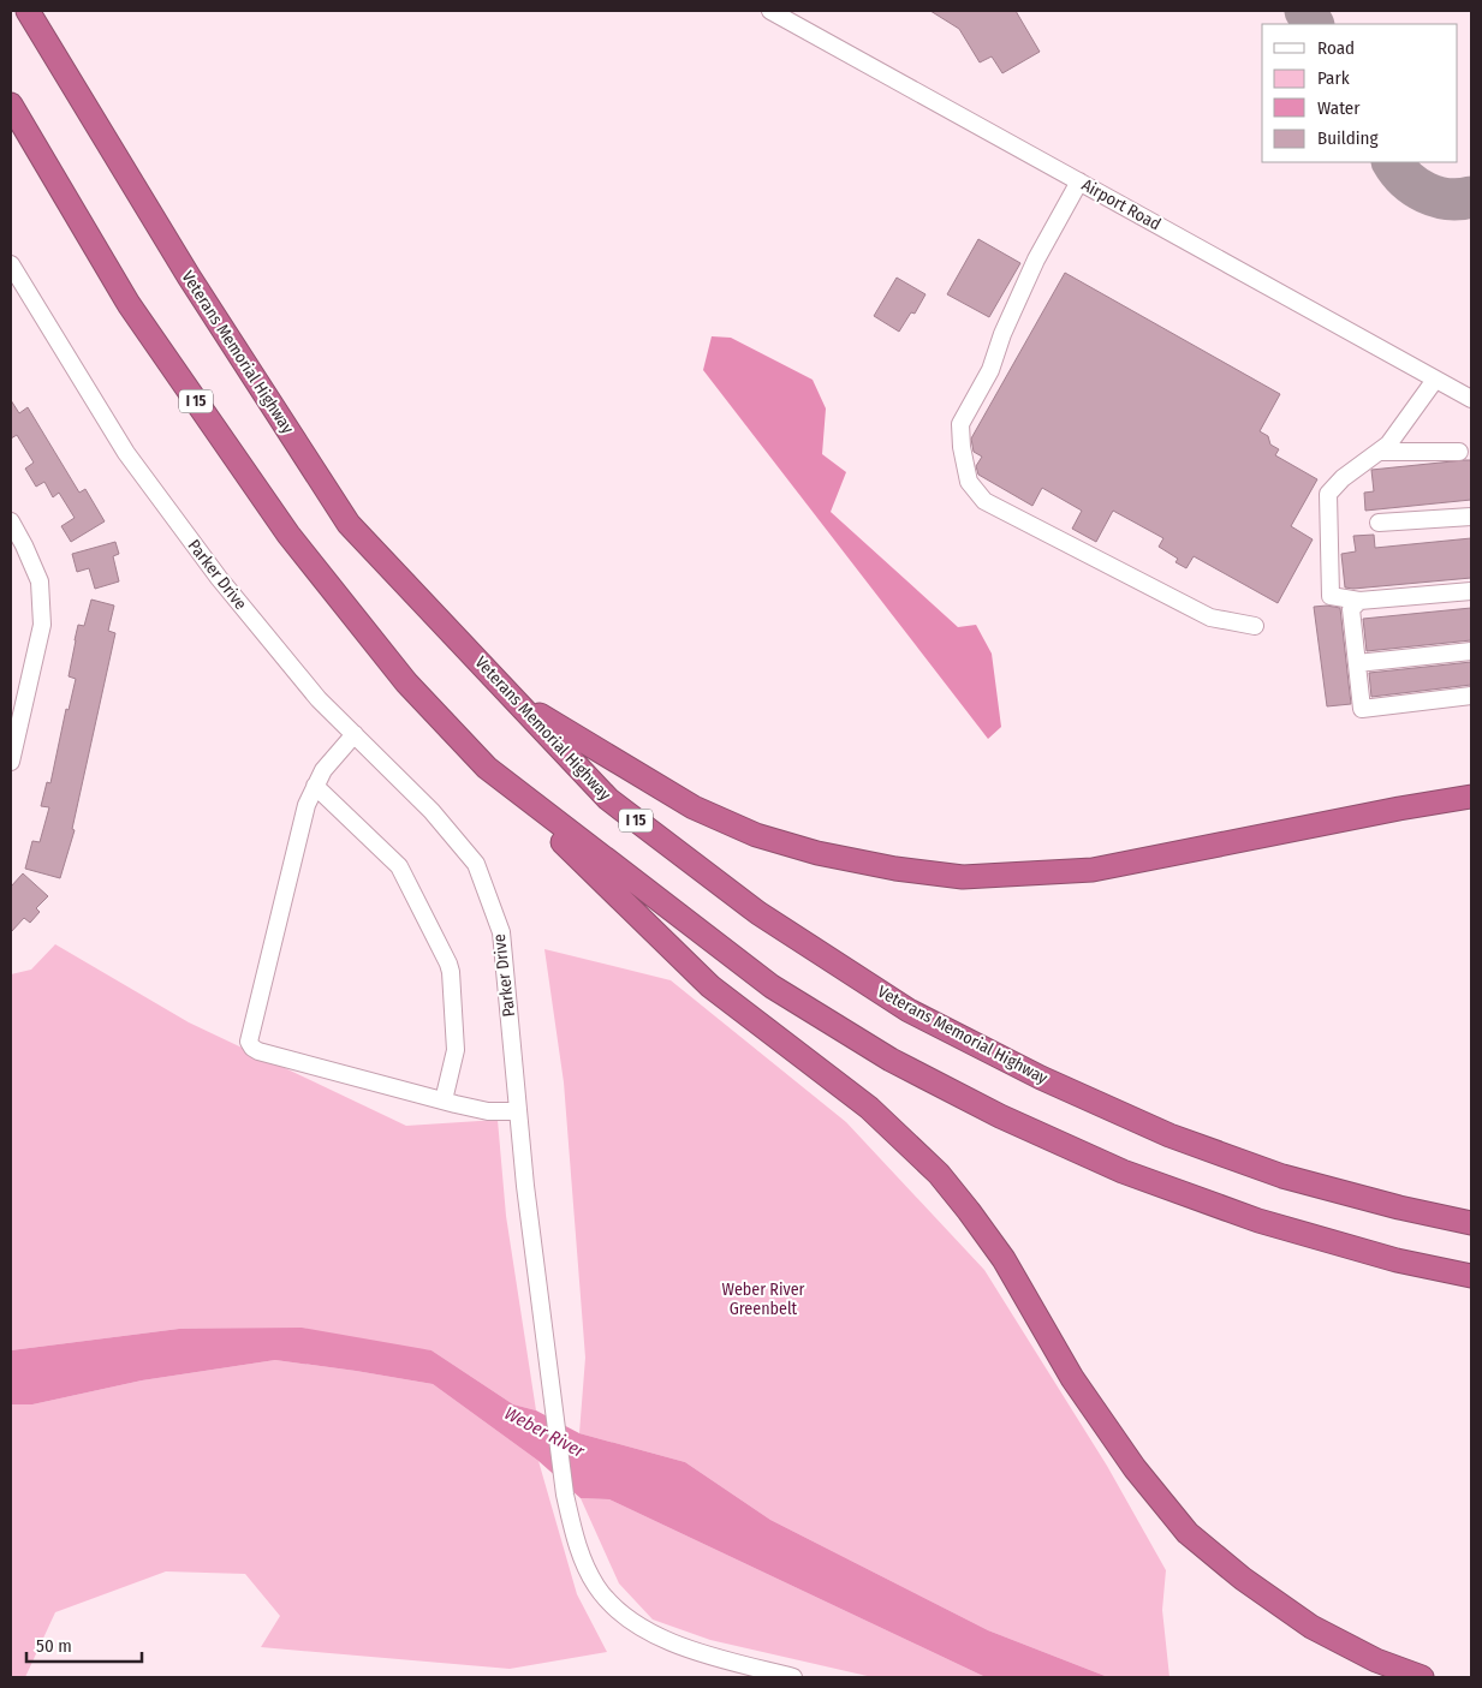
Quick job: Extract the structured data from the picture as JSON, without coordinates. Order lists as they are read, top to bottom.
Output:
{
  "streets": {
    "highway": ["Veterans Memorial Highway", "I 15"],
    "street": ["Airport Road", "Parker Drive"]
  },
  "water": ["Weber River"],
  "parks": ["Weber River Greenbelt"],
  "legend": [
    "Road",
    "Park",
    "Water",
    "Building"
  ],
  "scale_bar": "50 m"
}
